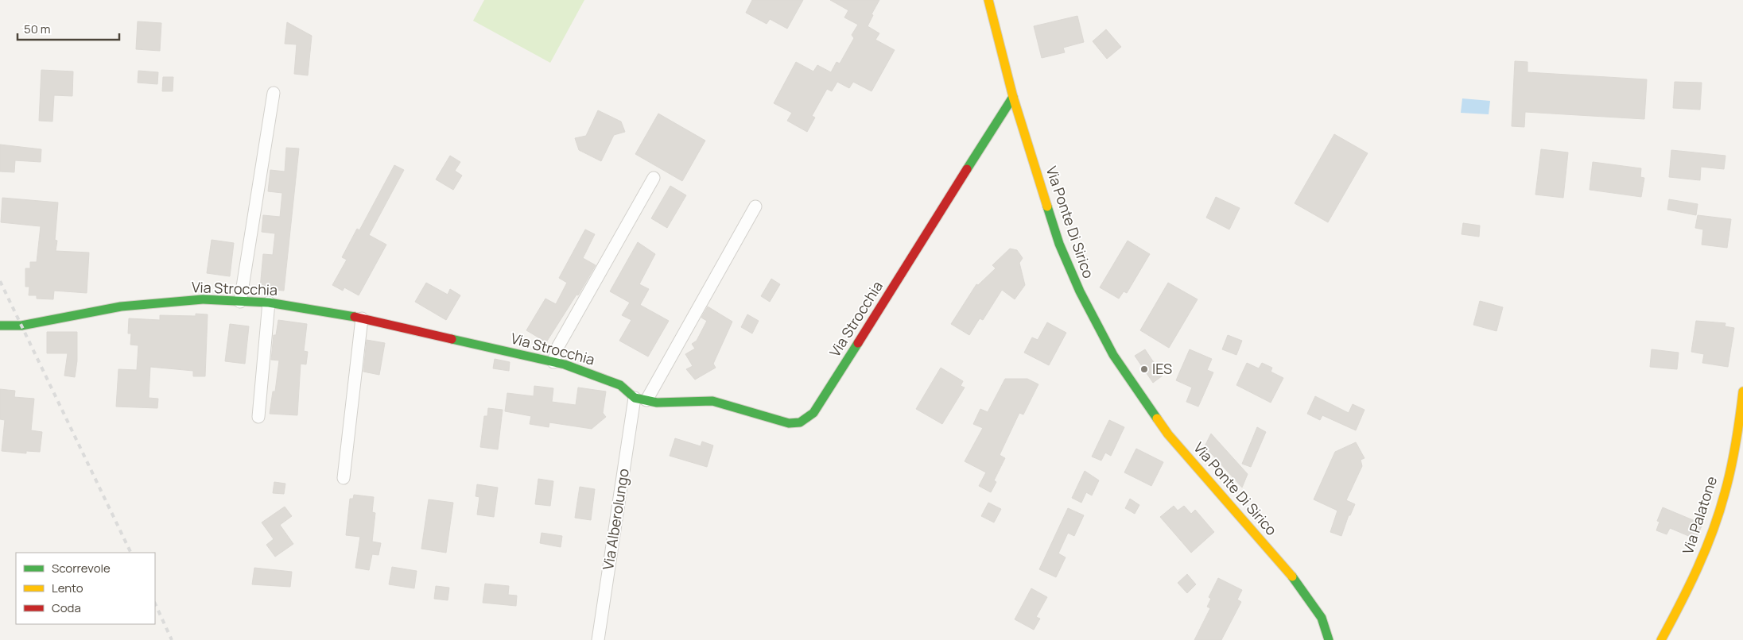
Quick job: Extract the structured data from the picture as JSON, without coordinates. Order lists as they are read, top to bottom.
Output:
{
  "streets": {
    "street": [
      "Via Ponte Di Sirico",
      "Via Strocchia",
      "Via Palatone",
      "Via Alberolungo"
    ]
  },
  "crossings": [
    ["Via Ponte Di Sirico", "Via Strocchia"],
    ["Via Strocchia", "Via Alberolungo"]
  ],
  "places": ["IES"],
  "legend": ["Scorrevole", "Lento", "Coda"],
  "scale_bar": "50 m"
}
